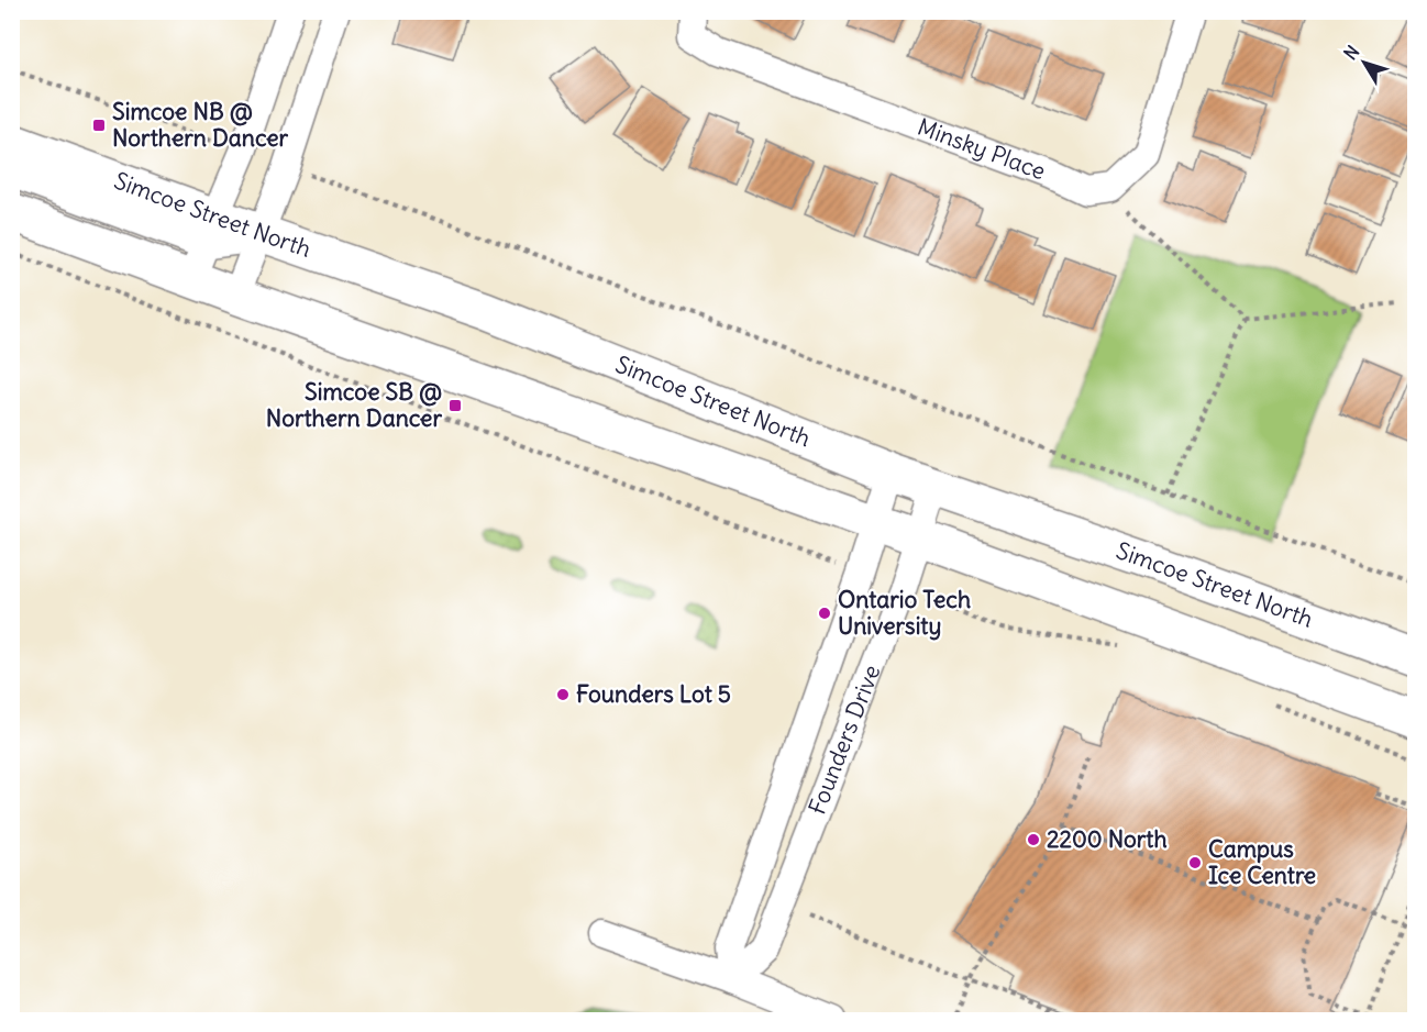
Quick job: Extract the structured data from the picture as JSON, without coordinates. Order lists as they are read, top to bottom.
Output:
{
  "streets": {
    "main road": ["Simcoe Street North"],
    "street": ["Minsky Place", "Founders Drive"]
  },
  "crossings": [
    ["Simcoe Street North", "Founders Drive"]
  ],
  "places": {
    "transit": ["Simcoe NB @ Northern Dancer", "Simcoe SB @ Northern Dancer"],
    "other": [
      "Ontario Tech University",
      "Founders Lot 5",
      "2200 North",
      "Campus Ice Centre"
    ]
  },
  "north": "top left"
}
